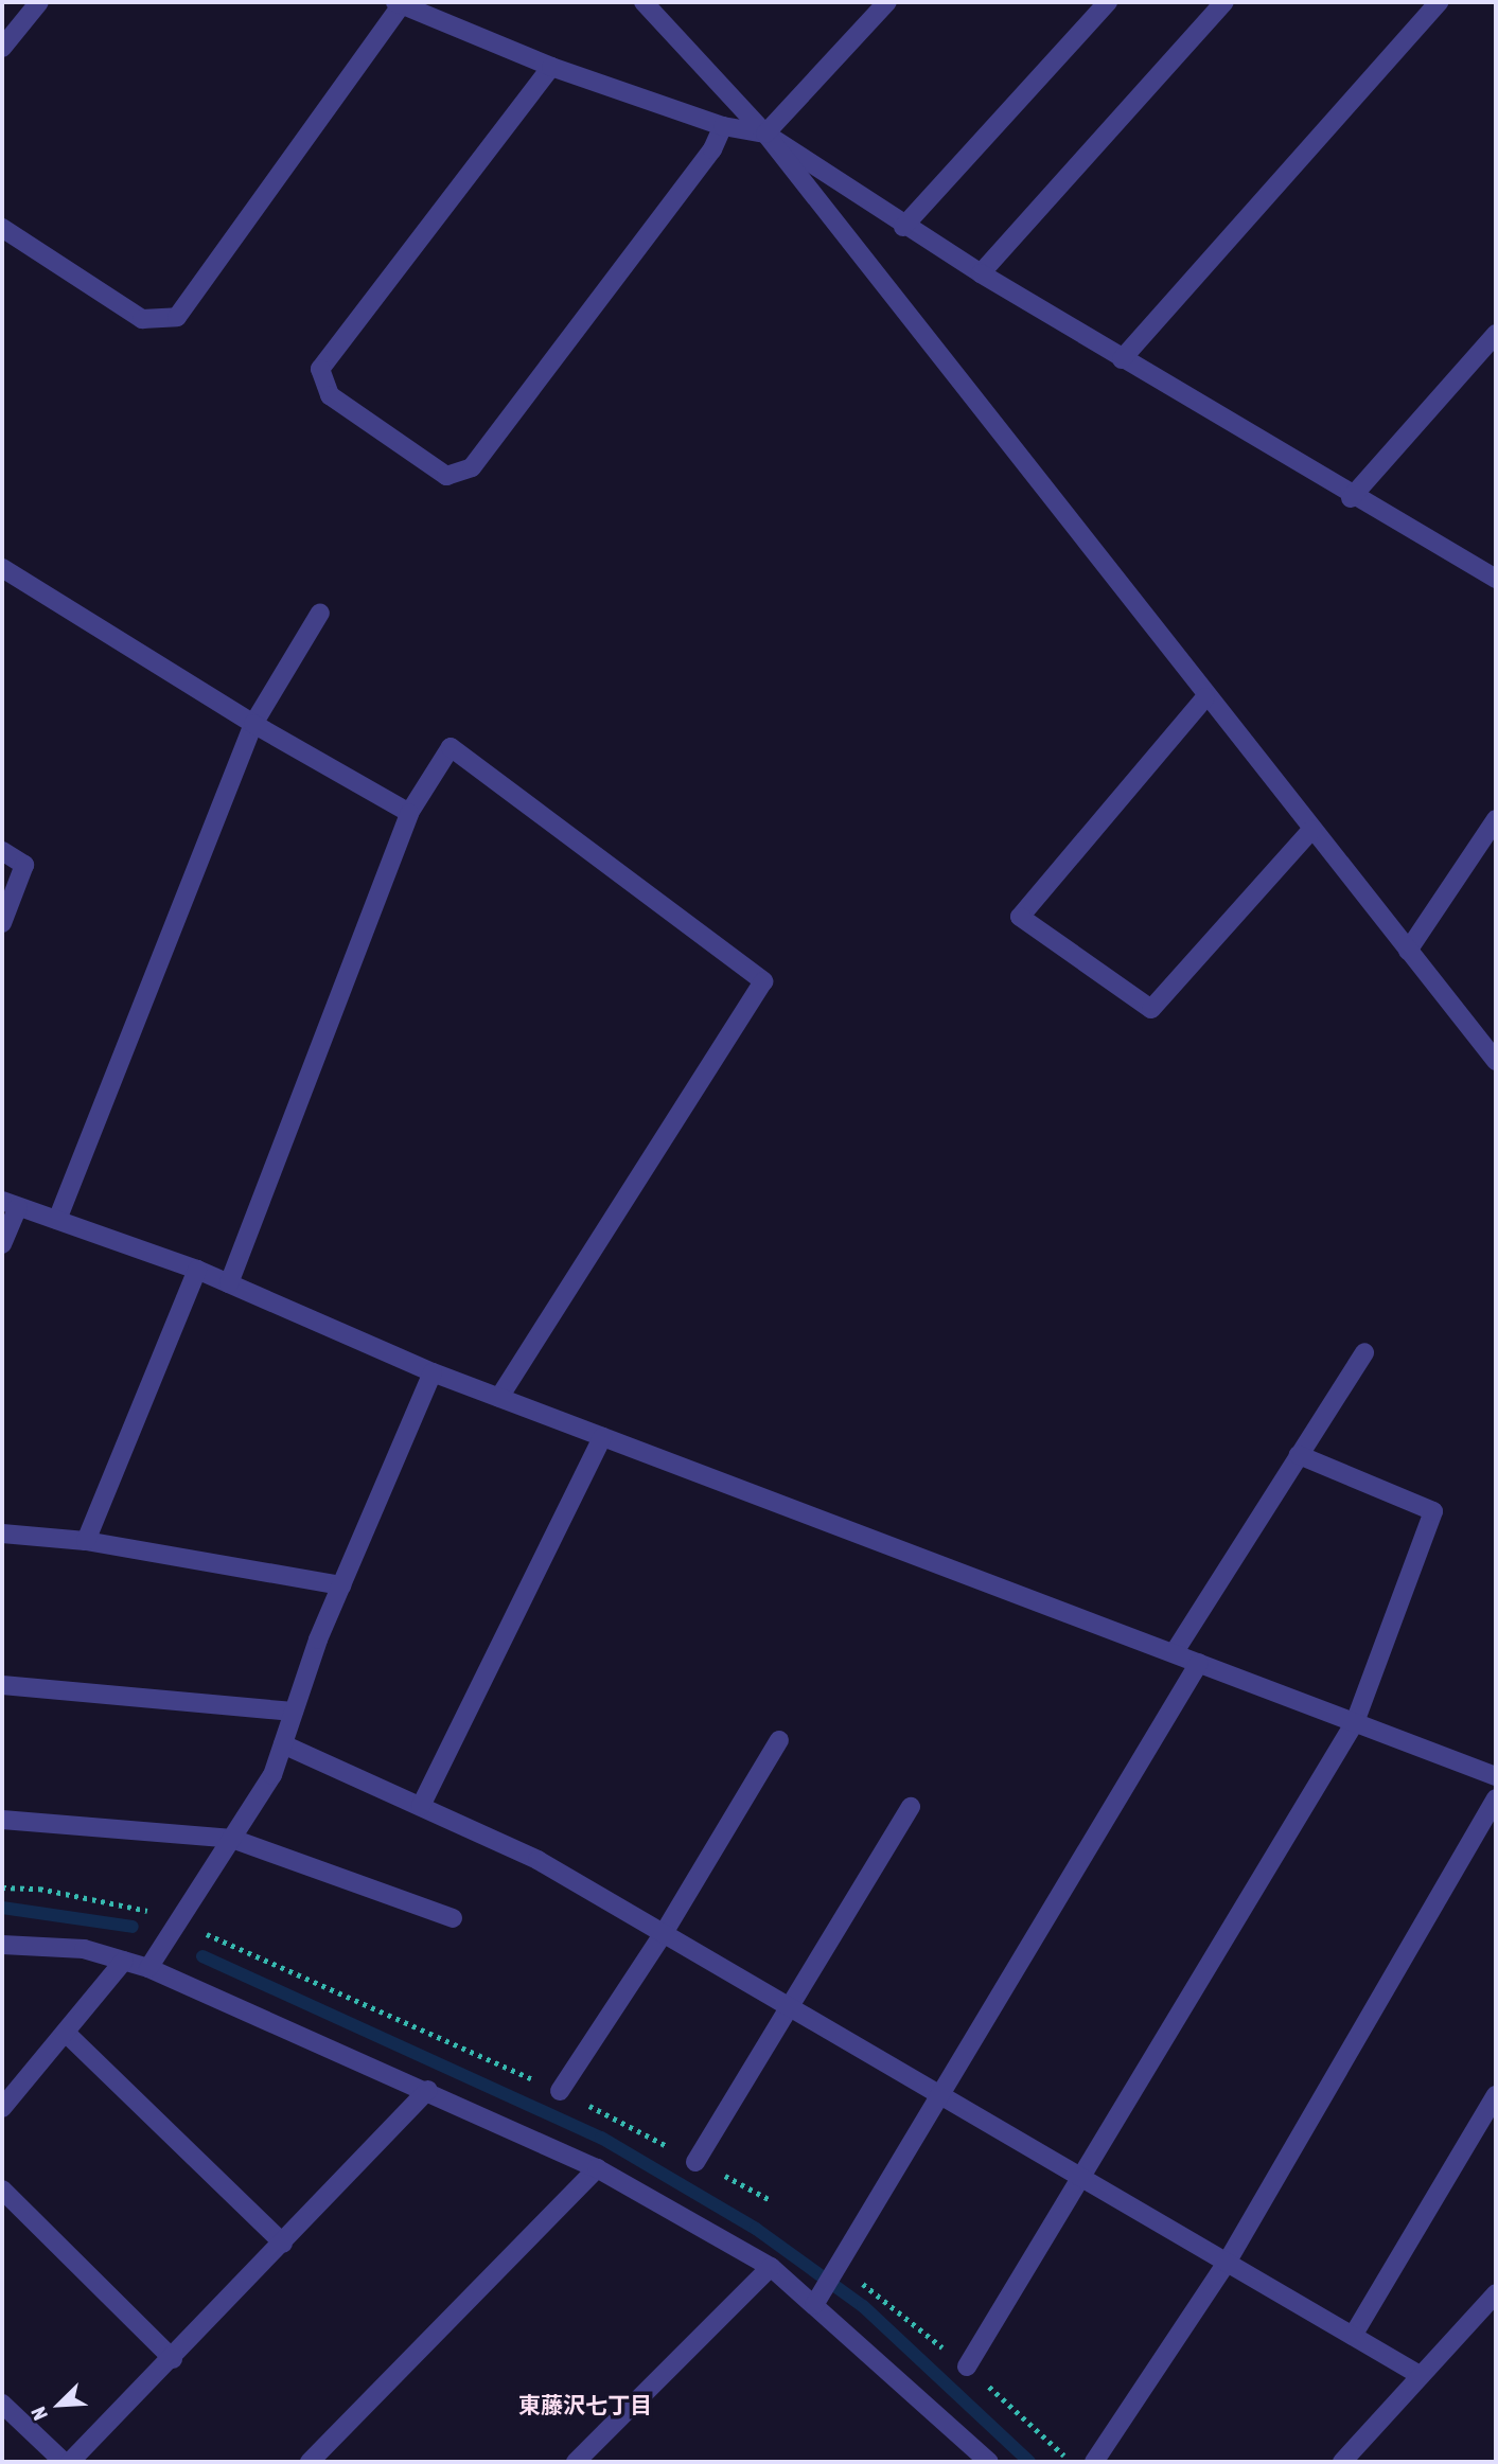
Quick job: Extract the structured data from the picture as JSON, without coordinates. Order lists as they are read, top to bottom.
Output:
{
  "districts": ["東藤沢七丁目"],
  "north": "bottom left"
}
